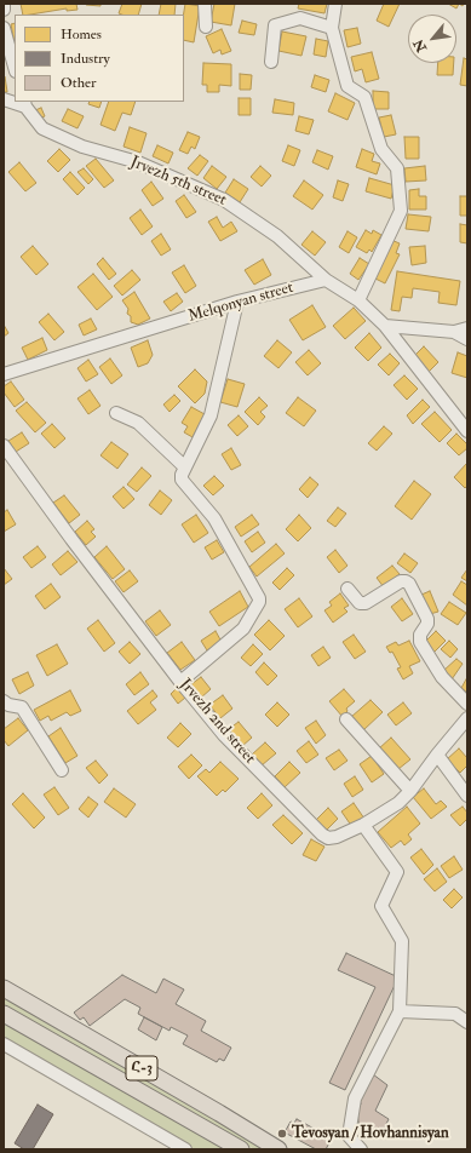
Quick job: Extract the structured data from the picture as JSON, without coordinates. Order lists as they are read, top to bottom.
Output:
{
  "streets": {
    "main road": ["Հ-3"],
    "street": ["Jrvezh 5th street", "Melqonyan street", "Jrvezh 2nd street"]
  },
  "crossings": [
    ["Jrvezh 5th street", "Melqonyan street"]
  ],
  "places": ["Tevosyan / Hovhannisyan"],
  "legend": ["Homes", "Industry", "Other"],
  "north": "bottom left"
}
